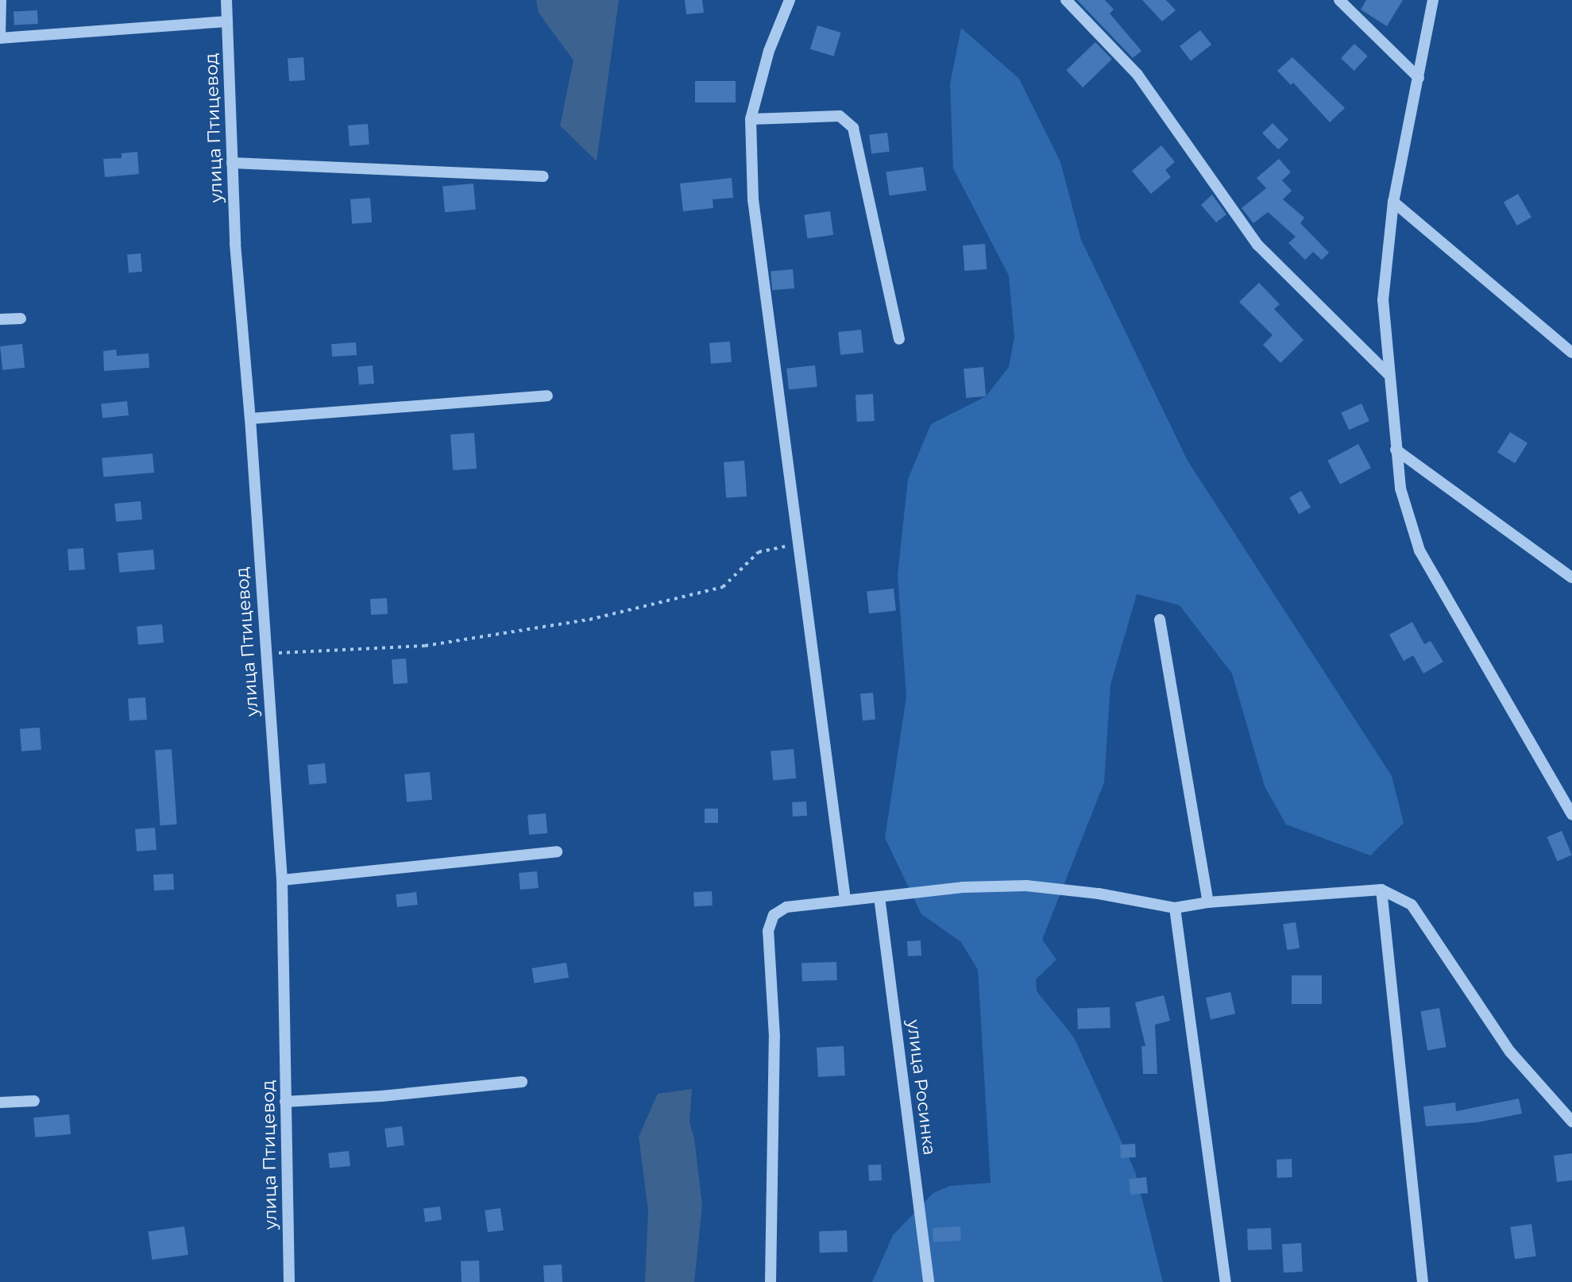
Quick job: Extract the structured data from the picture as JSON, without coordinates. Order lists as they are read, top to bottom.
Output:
{
  "streets": {
    "street": ["улица Птицевод", "улица Росинка"]
  }
}
